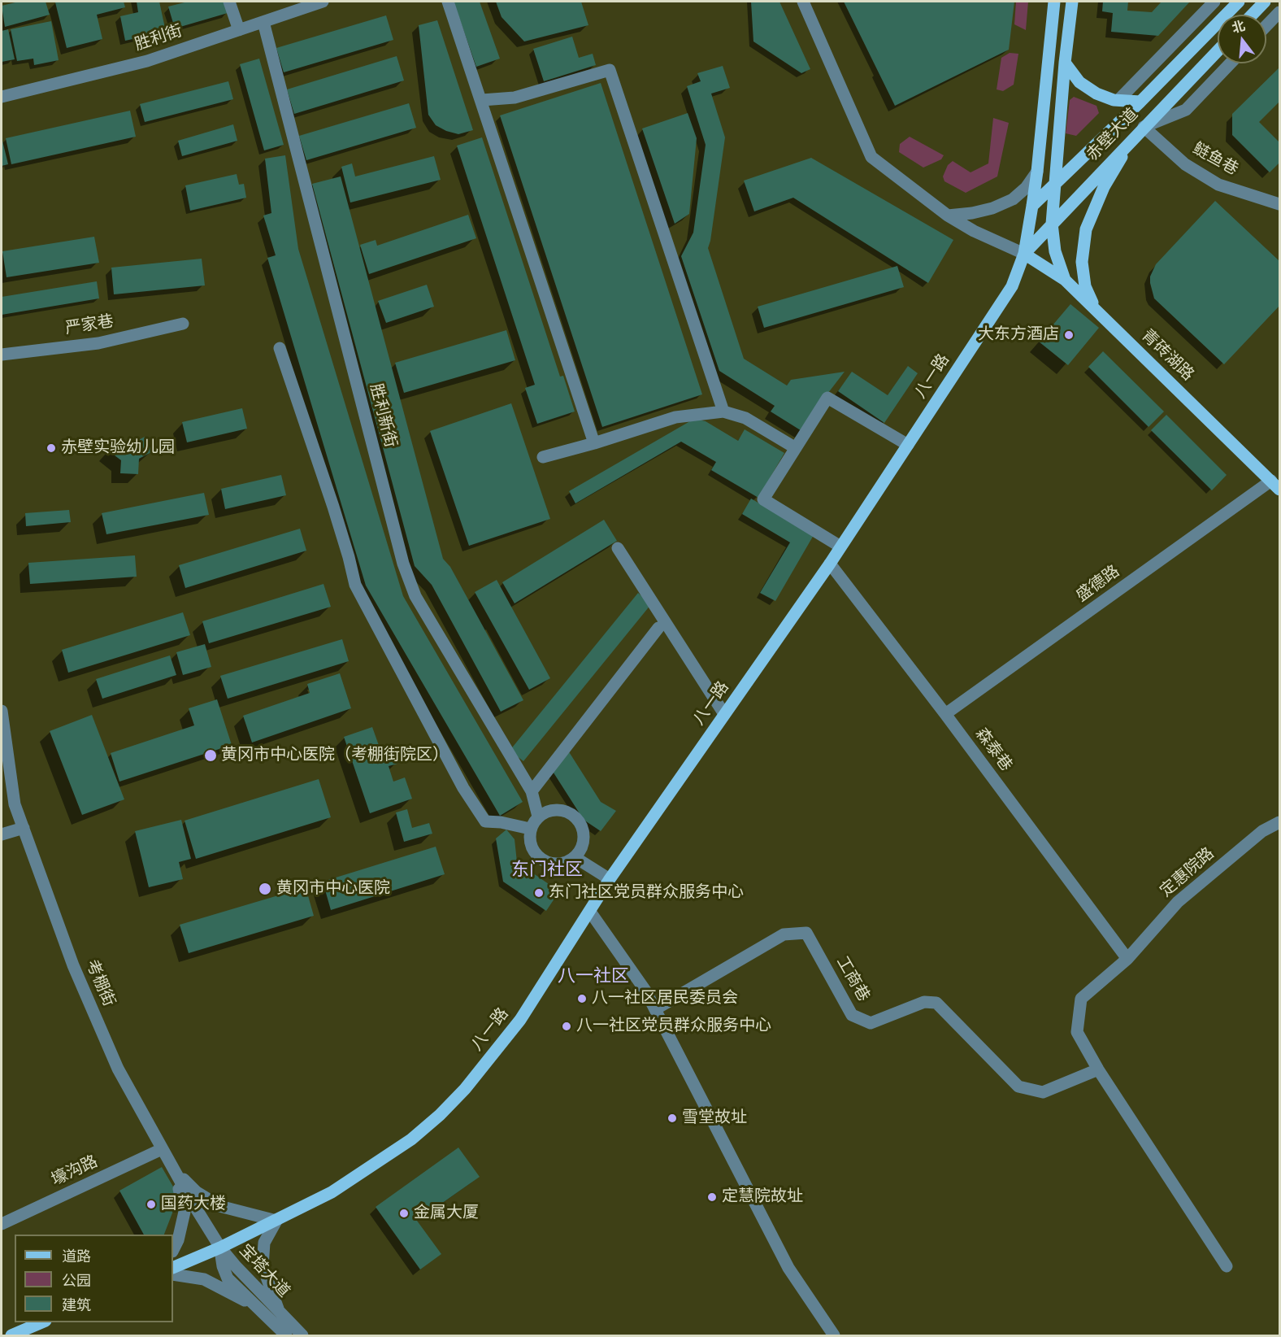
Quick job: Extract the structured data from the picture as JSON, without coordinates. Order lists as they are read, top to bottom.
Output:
{
  "streets": {
    "main road": ["赤壁大道", "青砖湖路", "八一路"],
    "street": [
      "胜利街",
      "鲢鱼巷",
      "严家巷",
      "胜利新街",
      "盛德路",
      "森泰巷",
      "定惠院路",
      "工商巷",
      "考棚街",
      "壕沟路",
      "宝塔大道"
    ]
  },
  "crossings": [
    ["胜利街", "胜利新街"],
    ["赤壁大道", "鲢鱼巷"],
    ["赤壁大道", "青砖湖路"],
    ["赤壁大道", "八一路"],
    ["青砖湖路", "八一路"],
    ["青砖湖路", "盛德路"],
    ["八一路", "森泰巷"],
    ["八一路", "考棚街"],
    ["八一路", "宝塔大道"],
    ["盛德路", "森泰巷"],
    ["森泰巷", "定惠院路"],
    ["定惠院路", "工商巷"],
    ["考棚街", "壕沟路"],
    ["考棚街", "宝塔大道"]
  ],
  "districts": ["东门社区", "八一社区"],
  "places": [
    "大东方酒店",
    "赤壁实验幼儿园",
    "黄冈市中心医院（考棚街院区）",
    "黄冈市中心医院",
    "东门社区党员群众服务中心",
    "八一社区居民委员会",
    "八一社区党员群众服务中心",
    "雪堂故址",
    "定慧院故址",
    "国药大楼",
    "金属大厦"
  ],
  "legend": ["道路", "公园", "建筑"],
  "north": "top"
}
